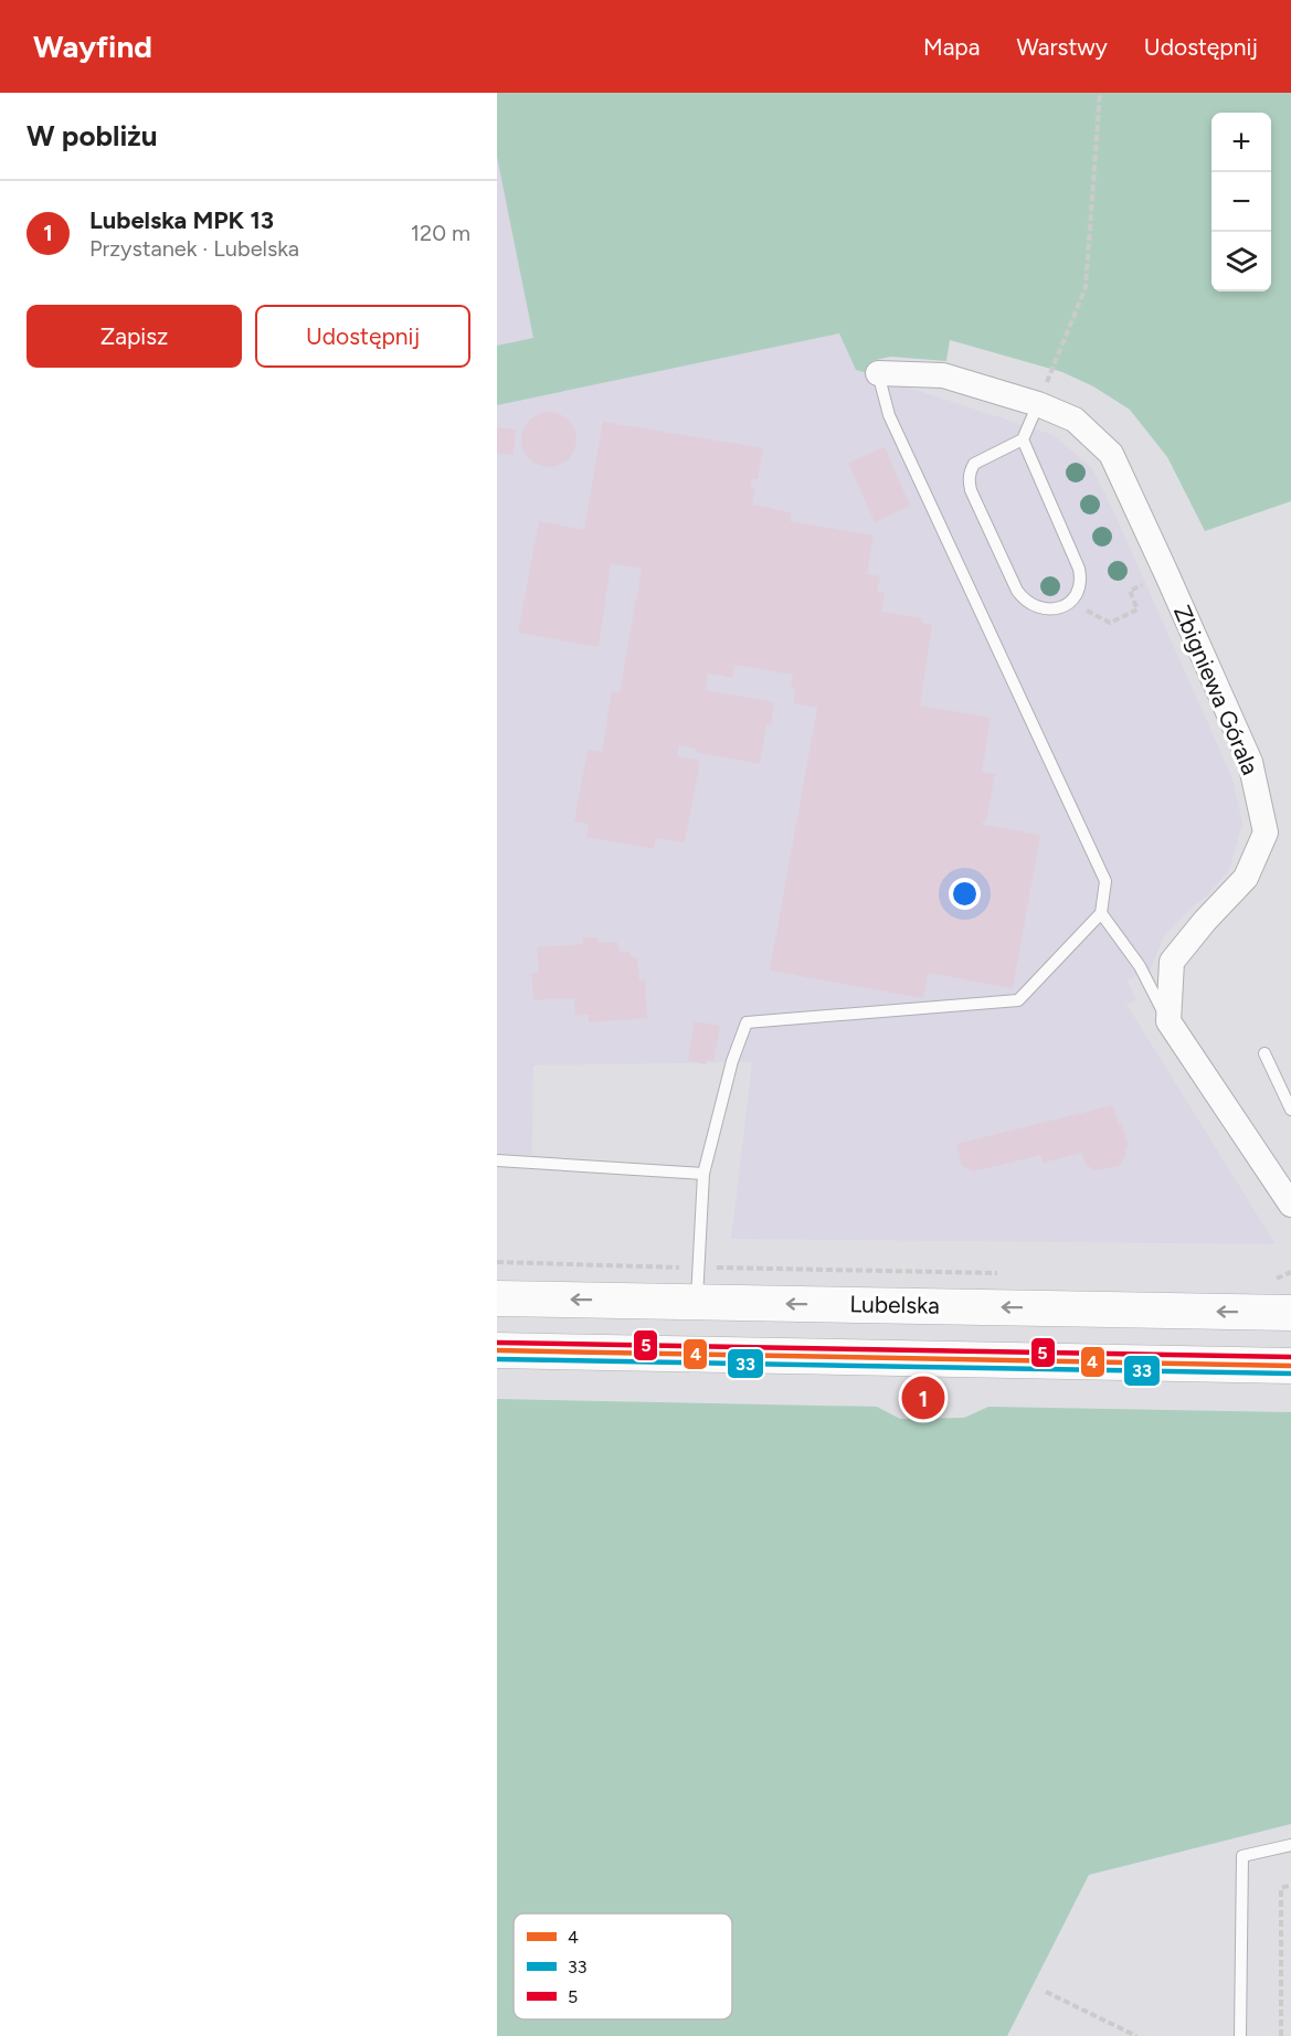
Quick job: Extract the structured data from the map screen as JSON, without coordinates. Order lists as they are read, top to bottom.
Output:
{
  "streets": {
    "main road": ["Lubelska"],
    "street": ["Zbigniewa Górala"]
  },
  "lines": ["transit line 5", "transit line 4", "transit line 33"],
  "legend": ["4", "33", "5"],
  "page": {
    "header": "Wayfind",
    "nav": ["Mapa", "Warstwy", "Udostępnij"],
    "heading": "W pobliżu",
    "map_buttons": ["+", "−"],
    "list": [
      {
        "mark": "1",
        "name": "Lubelska MPK 13",
        "note": "Przystanek · Lubelska",
        "value": "120 m"
      }
    ],
    "buttons": ["Zapisz", "Udostępnij"],
    "pins": "1"
  }
}
